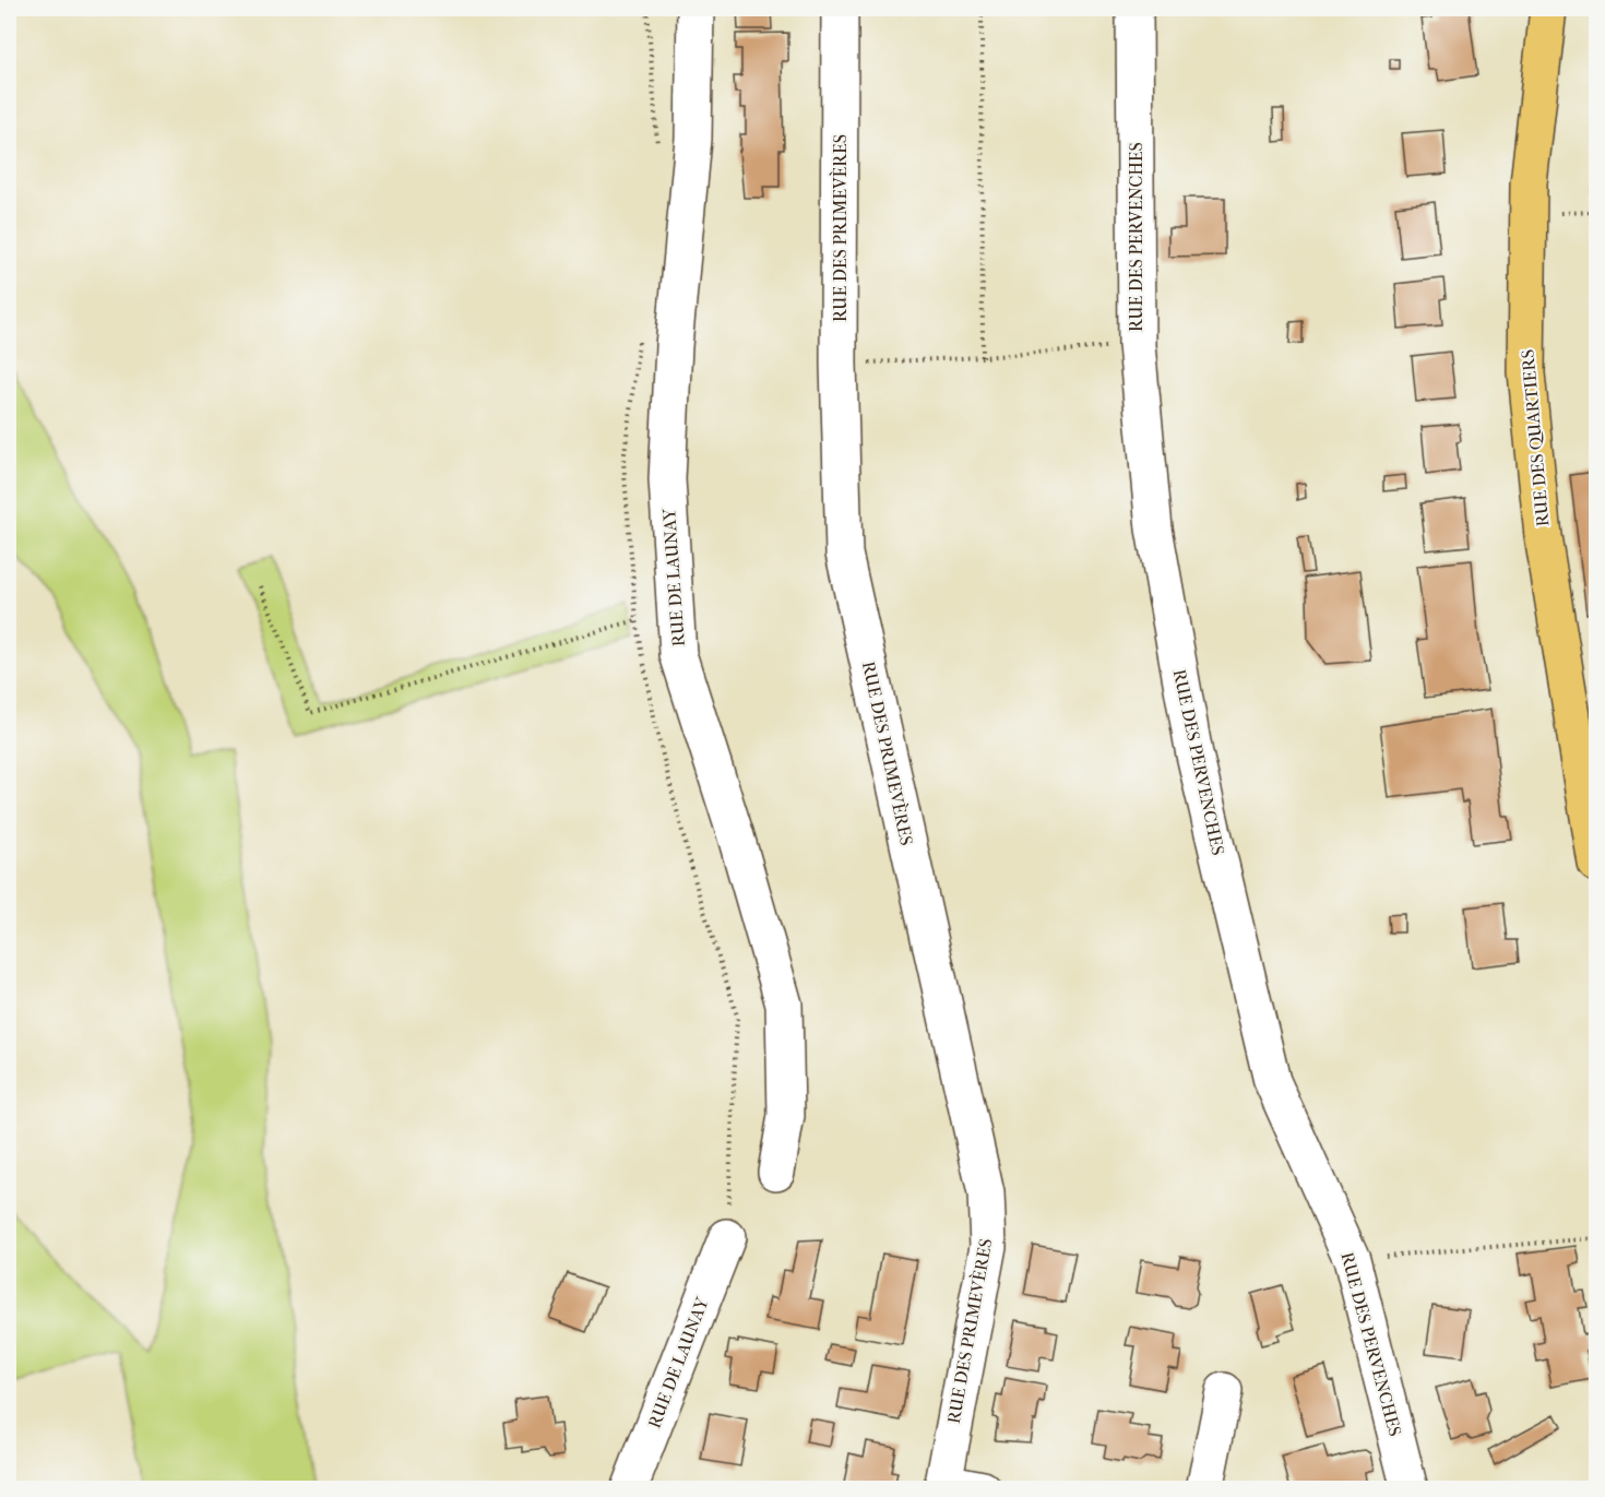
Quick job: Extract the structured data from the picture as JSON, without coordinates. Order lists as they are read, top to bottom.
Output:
{
  "streets": {
    "main road": ["RUE DES QUARTIERS"],
    "street": ["RUE DES PRIMEVÈRES", "RUE DES PERVENCHES", "RUE DE LAUNAY"]
  }
}
